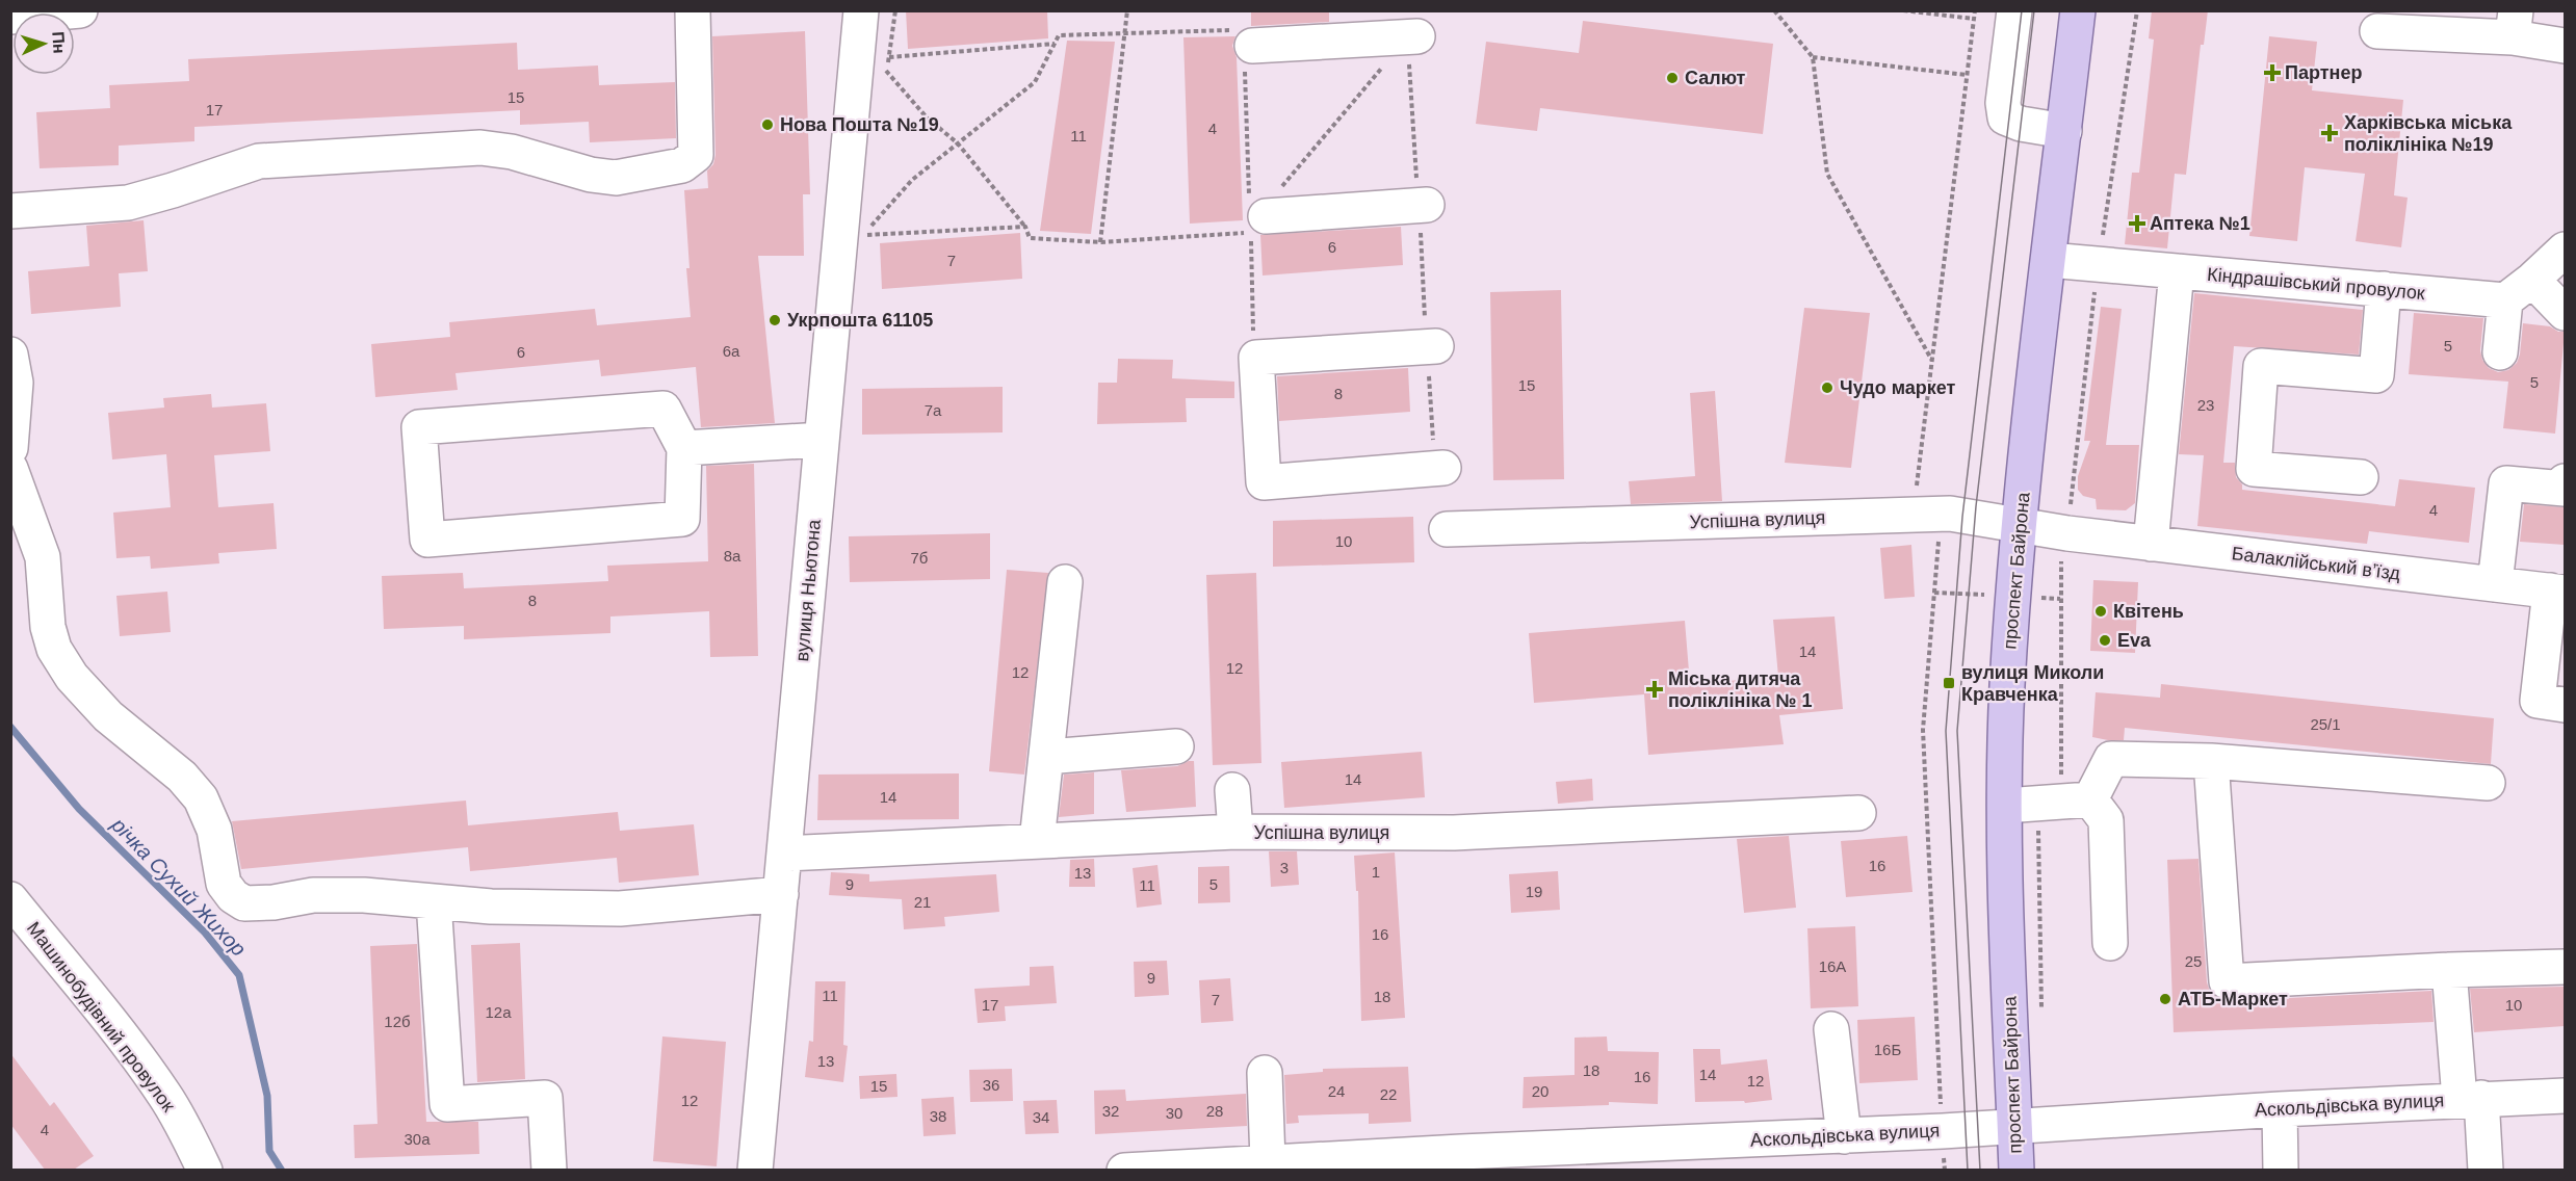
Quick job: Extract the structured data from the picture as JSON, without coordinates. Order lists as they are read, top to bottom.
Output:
{
  "streets": {
    "main road": ["проспект Байрона"],
    "street": [
      "Кіндрашівський провулок",
      "Успішна вулиця",
      "Балаклійський в’їзд",
      "вулиця Ньютона",
      "Машинобудівний провулок",
      "Аскольдівська вулиця"
    ]
  },
  "crossings": [
    ["Кіндрашівський провулок", "проспект Байрона"],
    ["Успішна вулиця", "Балаклійський в’їзд"],
    ["Успішна вулиця", "проспект Байрона"],
    ["Успішна вулиця", "вулиця Ньютона"],
    ["проспект Байрона", "Аскольдівська вулиця"]
  ],
  "water": ["річка Сухий Жихор"],
  "places": {
    "health": [
      "Партнер",
      "Харківська міська поліклініка №19",
      "Аптека №1",
      "Міська дитяча поліклініка № 1"
    ],
    "other": [
      "Салют",
      "Нова Пошта №19",
      "Укрпошта 61105",
      "Чудо маркет",
      "Квітень",
      "Eva",
      "АТБ-Маркет"
    ],
    "transit": ["вулиця Миколи Кравченка"]
  },
  "house_numbers": [
    "15",
    "17",
    "4",
    "11",
    "6",
    "7",
    "5",
    "6a",
    "6",
    "5",
    "15",
    "8",
    "23",
    "7а",
    "4",
    "10",
    "8а",
    "7б",
    "8",
    "14",
    "12",
    "12",
    "25/1",
    "14",
    "14",
    "16",
    "3",
    "1",
    "13",
    "9",
    "5",
    "11",
    "19",
    "21",
    "16",
    "25",
    "16А",
    "9",
    "11",
    "18",
    "7",
    "17",
    "10",
    "12а",
    "12б",
    "16Б",
    "13",
    "18",
    "14",
    "16",
    "12",
    "36",
    "15",
    "24",
    "20",
    "22",
    "12",
    "32",
    "28",
    "30",
    "38",
    "34",
    "4",
    "30а"
  ],
  "north": "right"
}
